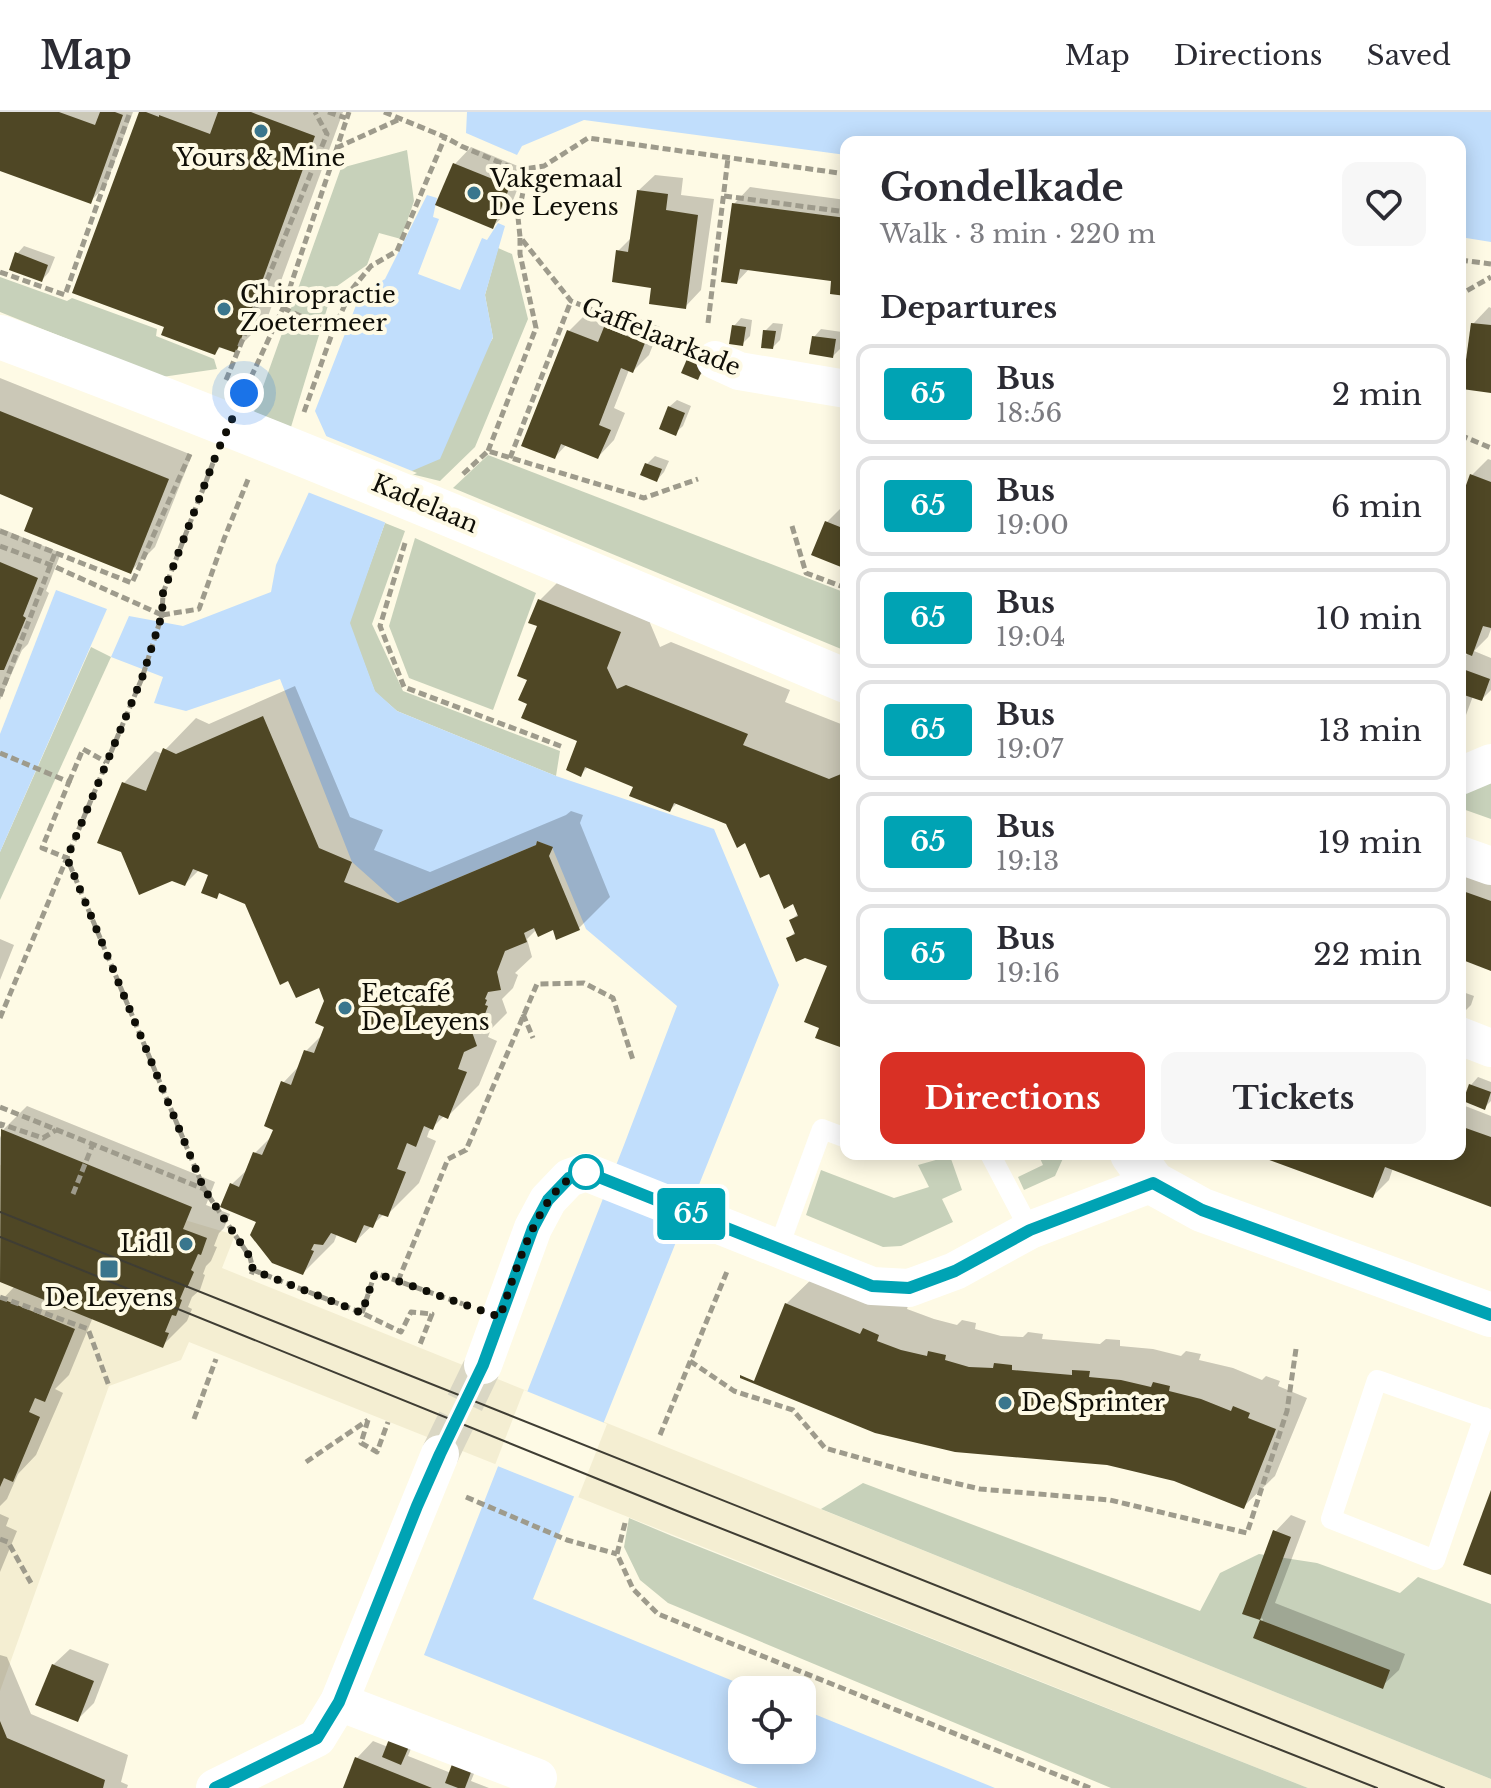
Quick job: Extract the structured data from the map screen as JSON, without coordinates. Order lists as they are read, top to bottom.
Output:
{
  "streets": {
    "street": ["Gaffelaarkade", "Kadelaan"]
  },
  "places": {
    "other": [
      "Yours & Mine",
      "Vakgemaal De Leyens",
      "Chiropractie Zoetermeer",
      "Eetcafé De Leyens",
      "Lidl",
      "De Sprinter"
    ],
    "transit": ["De Leyens"]
  },
  "lines": ["bus line 65"],
  "page": {
    "header": "Map",
    "nav": ["Map", "Directions", "Saved"],
    "on_map": "65",
    "heading": [
      ["Gondelkade", "Walk · 3 min · 220 m"],
      "Departures"
    ],
    "list": [
      {
        "mark": "65",
        "name": "Bus",
        "note": "18:56",
        "value": "2 min"
      },
      {
        "mark": "65",
        "name": "Bus",
        "note": "19:00",
        "value": "6 min"
      },
      {
        "mark": "65",
        "name": "Bus",
        "note": "19:04",
        "value": "10 min"
      },
      {
        "mark": "65",
        "name": "Bus",
        "note": "19:07",
        "value": "13 min"
      },
      {
        "mark": "65",
        "name": "Bus",
        "note": "19:13",
        "value": "19 min"
      },
      {
        "mark": "65",
        "name": "Bus",
        "note": "19:16",
        "value": "22 min"
      }
    ],
    "buttons": ["Directions", "Tickets"]
  }
}
